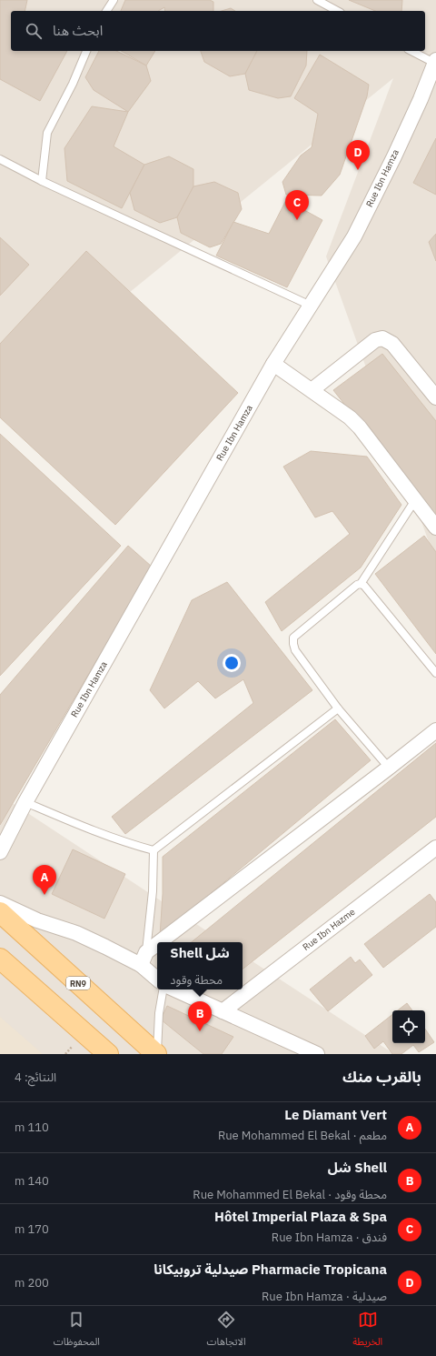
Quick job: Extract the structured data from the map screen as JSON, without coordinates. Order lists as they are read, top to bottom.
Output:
{
  "streets": {
    "main road": ["RN9"],
    "street": ["Rue Ibn Hamza", "Rue Ibn Hazme"]
  },
  "page": {
    "search": "ابحث هنا",
    "pins": [
      "D",
      "C",
      "A",
      "B"
    ],
    "popup": ["Shell شل", "محطة وقود"],
    "heading": ["بالقرب منك", "النتائج: 4"],
    "list": [
      {
        "mark": "A",
        "name": "Le Diamant Vert",
        "note": "مطعم · Rue Mohammed El Bekal",
        "value": "110 m"
      },
      {
        "mark": "B",
        "name": "Shell شل",
        "note": "محطة وقود · Rue Mohammed El Bekal",
        "value": "140 m"
      },
      {
        "mark": "C",
        "name": "Hôtel Imperial Plaza & Spa",
        "note": "فندق · Rue Ibn Hamza",
        "value": "170 m"
      },
      {
        "mark": "D",
        "name": "Pharmacie Tropicana صيدلية تروبيكانا",
        "note": "صيدلية · Rue Ibn Hamza",
        "value": "200 m"
      }
    ],
    "nav": ["الخريطة", "الاتجاهات", "المحفوظات"]
  }
}
